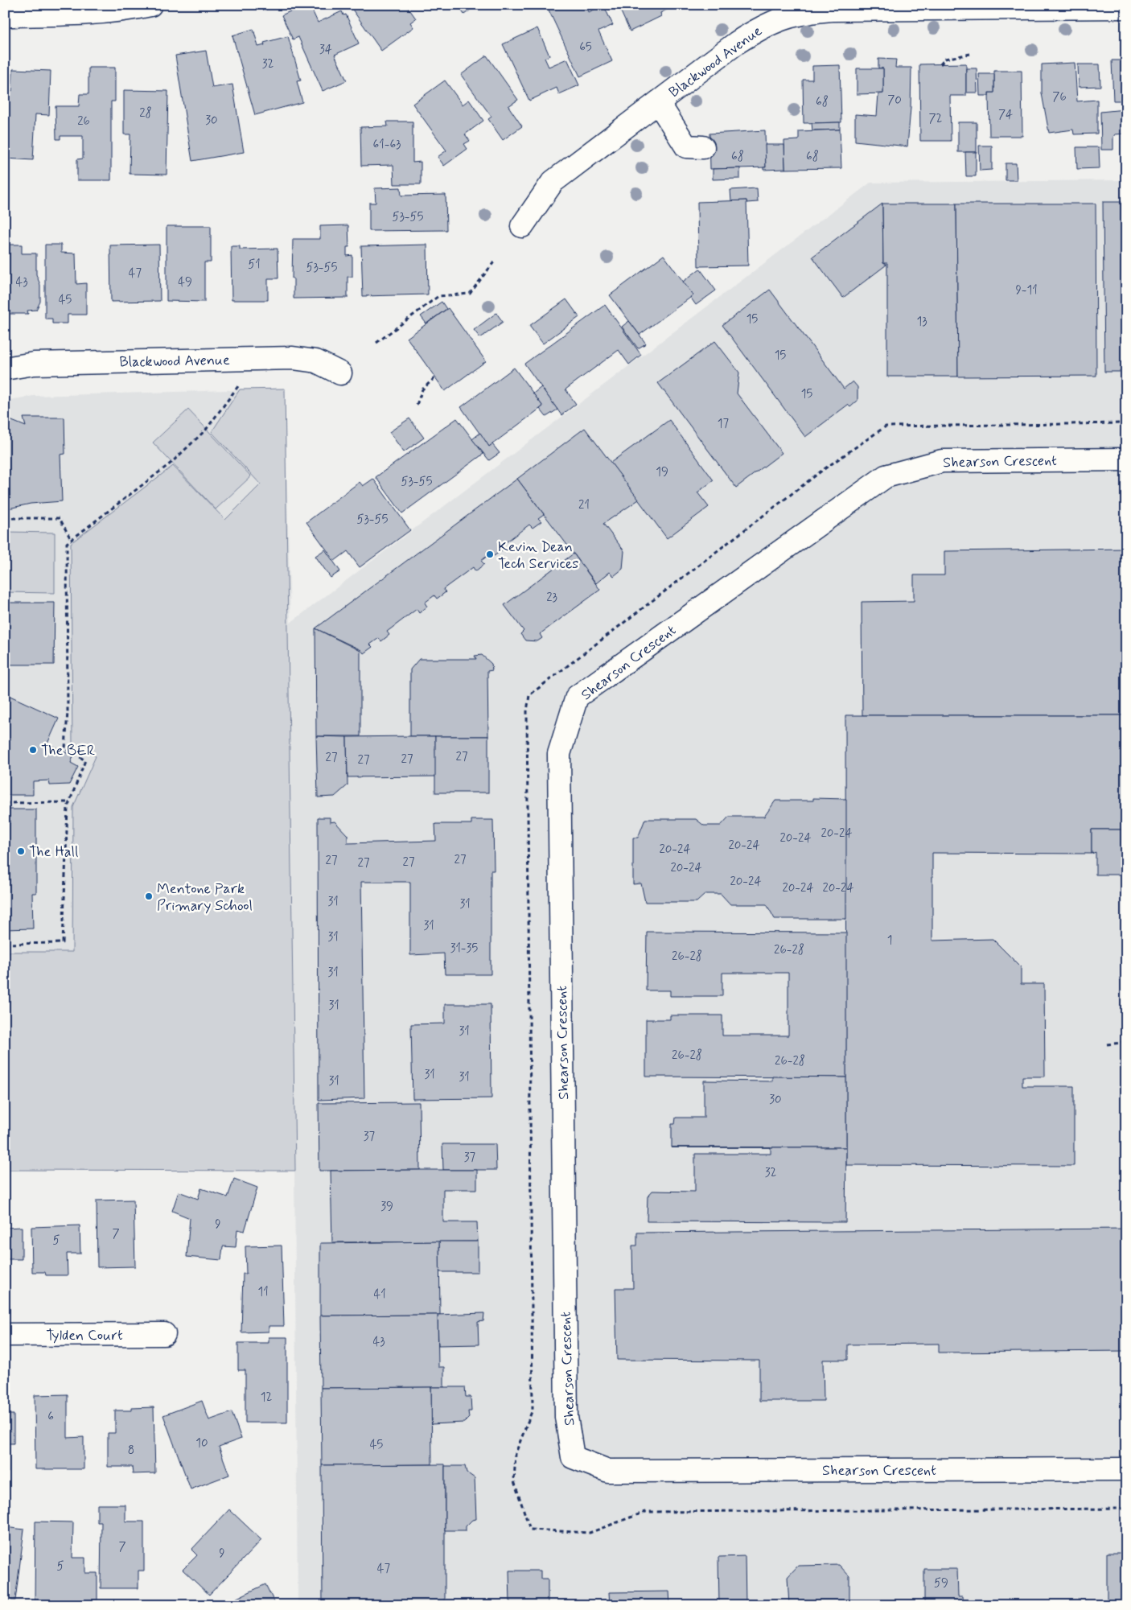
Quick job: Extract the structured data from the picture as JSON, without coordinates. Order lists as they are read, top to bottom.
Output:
{
  "streets": {
    "street": ["Blackwood Avenue", "Shearson Crescent", "Tylden Court"]
  },
  "places": [
    "Kevin Dean Tech Services",
    "The BER",
    "The Hall",
    "Mentone Park Primary School"
  ],
  "house_numbers": [
    "65",
    "34",
    "32",
    "76",
    "70",
    "68",
    "28",
    "74",
    "72",
    "30",
    "26",
    "61-63",
    "68",
    "68",
    "53-55",
    "51",
    "53-55",
    "47",
    "43",
    "49",
    "9-11",
    "45",
    "15",
    "13",
    "15",
    "15",
    "17",
    "19",
    "53-55",
    "21",
    "53-55",
    "23",
    "27",
    "27",
    "27",
    "27",
    "20-24",
    "20-24",
    "20-24",
    "20-24",
    "27",
    "27",
    "27",
    "27",
    "20-24",
    "20-24",
    "20-24",
    "20-24",
    "31",
    "31",
    "31",
    "31",
    "1",
    "31-35",
    "26-28",
    "26-28",
    "31",
    "31",
    "31",
    "26-28",
    "26-28",
    "31",
    "31",
    "31",
    "30",
    "37",
    "37",
    "32",
    "39",
    "9",
    "7",
    "5",
    "11",
    "41",
    "43",
    "12",
    "6",
    "10",
    "45",
    "8",
    "7",
    "9",
    "5",
    "47",
    "59"
  ]
}
